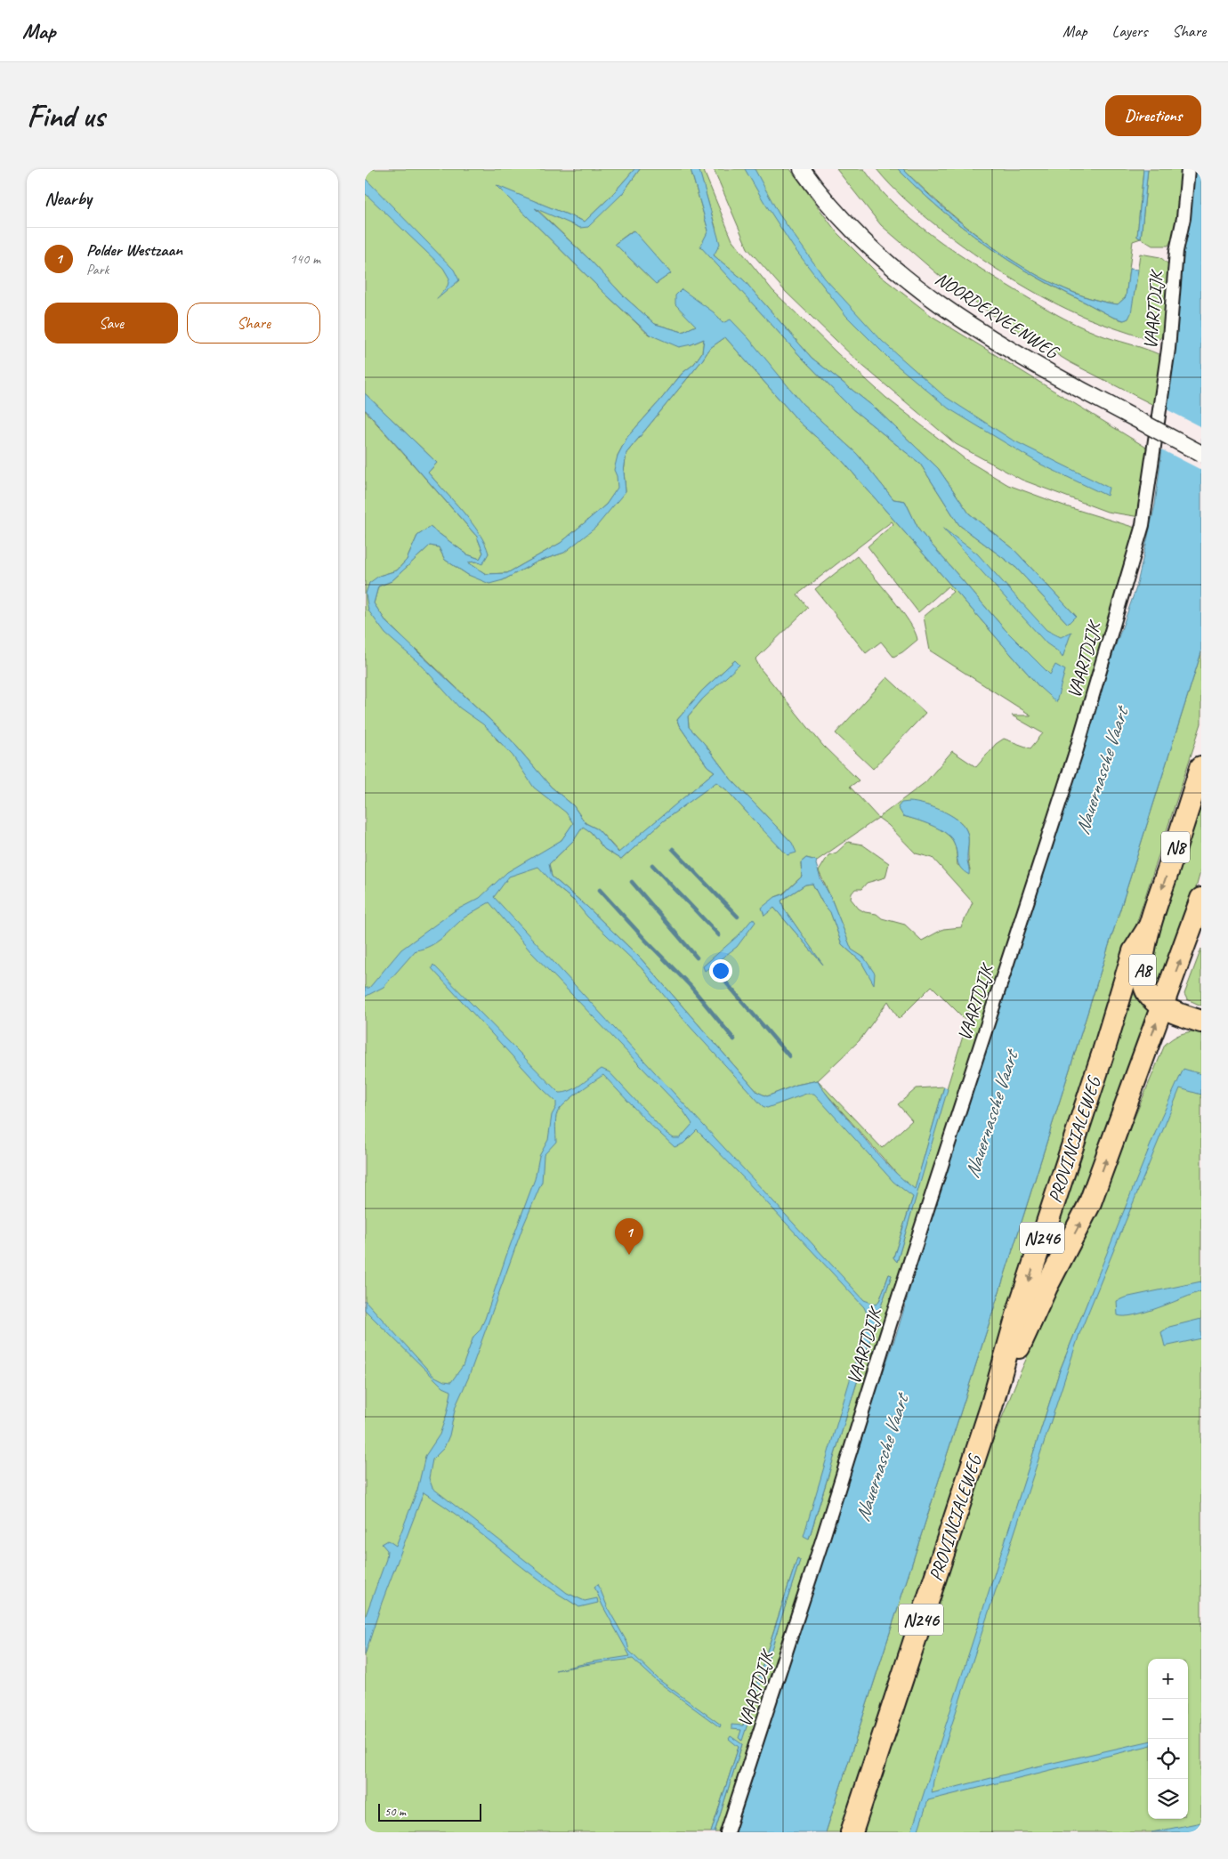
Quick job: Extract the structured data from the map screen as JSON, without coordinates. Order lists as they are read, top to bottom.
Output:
{
  "streets": {
    "highway": [
      "N8",
      "A8",
      "PROVINCIALEWEG",
      "N246"
    ],
    "street": ["VAARTDIJK", "NOORDERVEENWEG"]
  },
  "crossings": [
    ["N8", "A8"],
    ["N8", "PROVINCIALEWEG"],
    ["A8", "PROVINCIALEWEG"],
    ["A8", "N246"],
    ["PROVINCIALEWEG", "N246"]
  ],
  "water": ["Nauernasche Vaart"],
  "scale_bar": "50 m",
  "page": {
    "header": "Map",
    "nav": ["Map", "Layers", "Share"],
    "buttons": [
      "Directions",
      ["Save", "Share"]
    ],
    "title": "Find us",
    "heading": "Nearby",
    "list": [
      {
        "mark": "1",
        "name": "Polder Westzaan",
        "note": "Park",
        "value": "140 m"
      }
    ],
    "pins": "1",
    "map_buttons": ["+", "−"],
    "scale": "50 m"
  }
}
